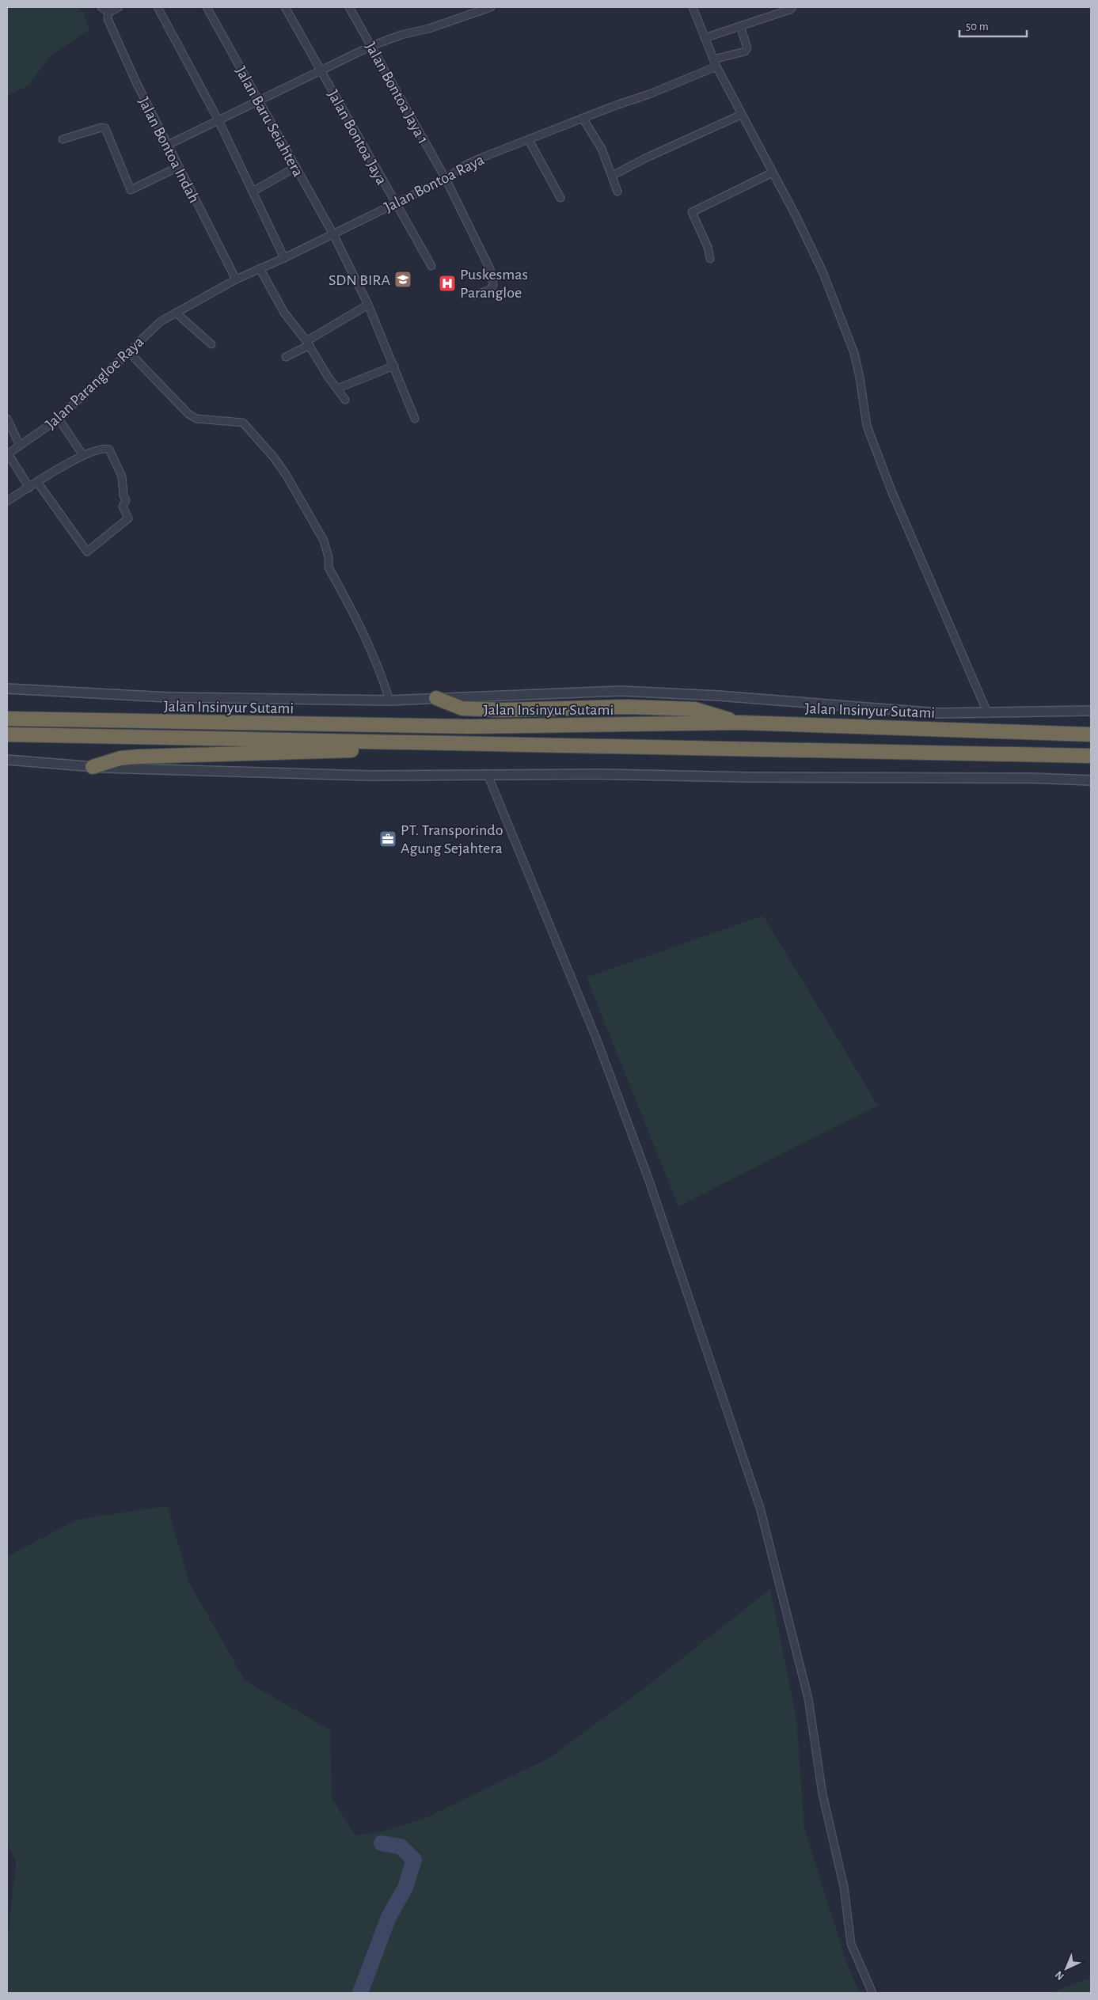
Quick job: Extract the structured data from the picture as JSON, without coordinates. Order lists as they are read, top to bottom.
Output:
{
  "streets": {
    "highway": ["Jalan Insinyur Sutami"],
    "street": [
      "Jalan Bontoa Jaya 1",
      "Jalan Baru Seiahtera",
      "Jalan Bontoa Jaya",
      "Jalan Bontoa Indah",
      "Jalan Bontoa Raya",
      "Jalan Parangloe Raya"
    ]
  },
  "crossings": [
    ["Jalan Bontoa Jaya 1", "Jalan Bontoa Raya"],
    ["Jalan Baru Seiahtera", "Jalan Bontoa Raya"],
    ["Jalan Bontoa Jaya", "Jalan Bontoa Raya"],
    ["Jalan Bontoa Indah", "Jalan Bontoa Raya"],
    ["Jalan Bontoa Raya", "Jalan Parangloe Raya"]
  ],
  "places": {
    "school or university": ["SDN BIRA"],
    "hospital": ["Puskesmas Parangloe"],
    "office": ["PT. Transporindo Agung Sejahtera"]
  },
  "scale_bar": "50 m",
  "north": "bottom left"
}
